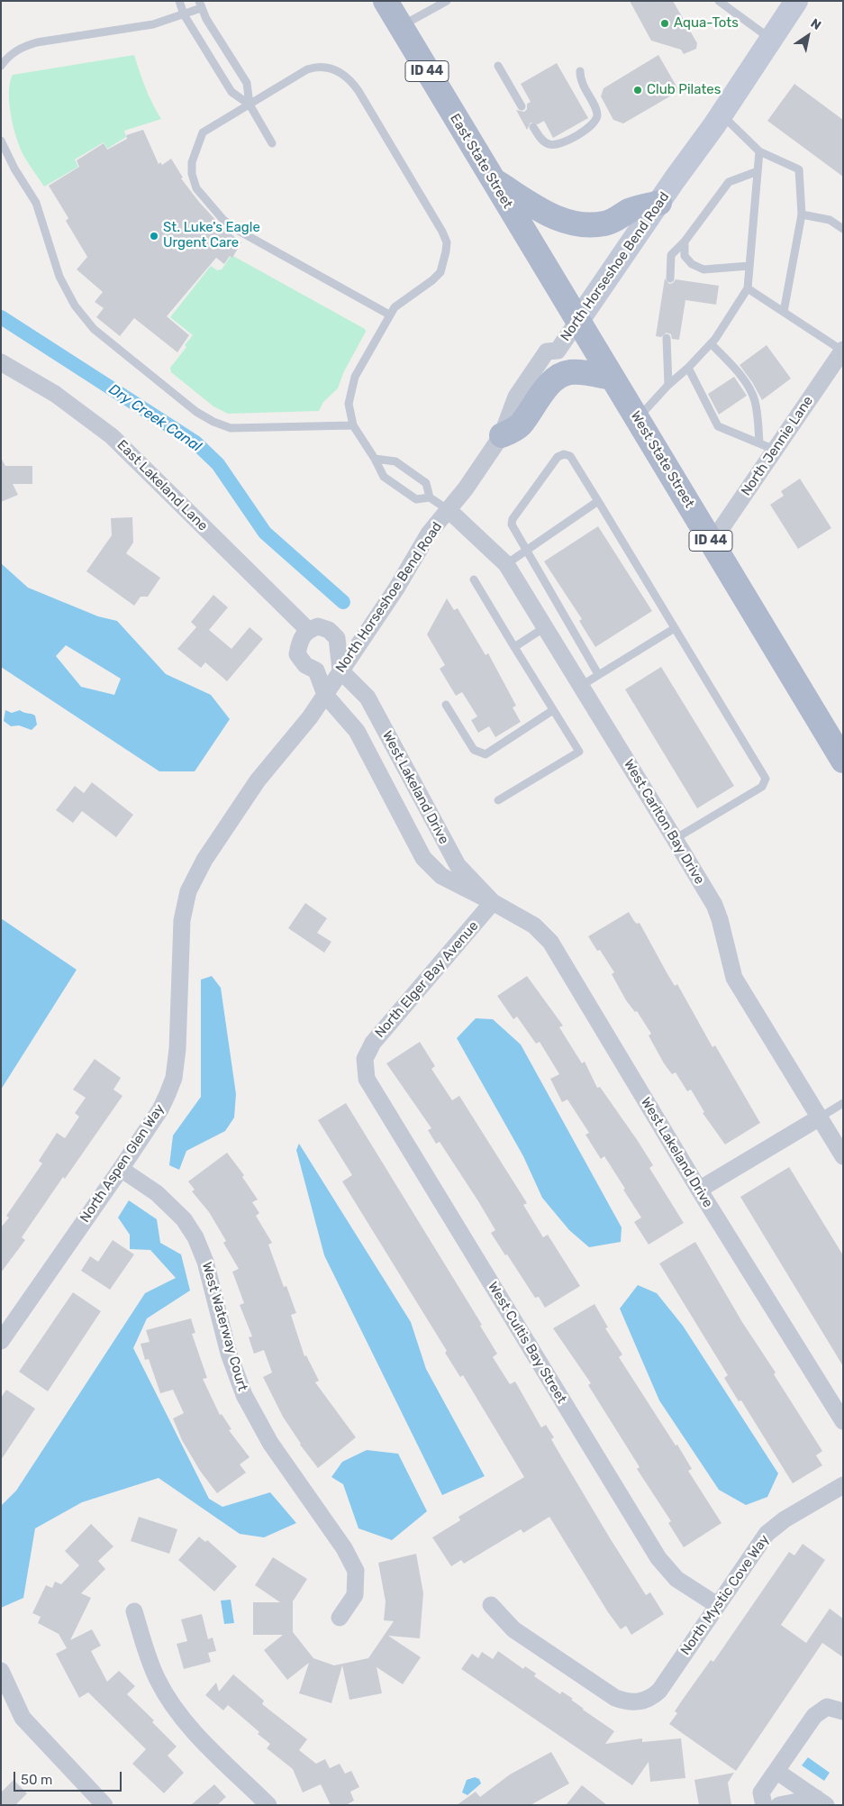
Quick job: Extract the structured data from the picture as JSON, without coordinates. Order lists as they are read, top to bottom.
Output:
{
  "streets": {
    "main road": ["ID 44", "East State Street", "West State Street"],
    "street": [
      "North Horseshoe Bend Road",
      "North Jennie Lane",
      "East Lakeland Lane",
      "West Lakeland Drive",
      "West Carlton Bay Drive",
      "North Elger Bay Avenue",
      "North Aspen Glen Way",
      "West Waterway Court",
      "West Cultis Bay Street",
      "North Mystic Cove Way"
    ]
  },
  "crossings": [
    ["East State Street", "North Horseshoe Bend Road"],
    ["East State Street", "West State Street"],
    ["North Horseshoe Bend Road", "West State Street"],
    ["North Horseshoe Bend Road", "West Lakeland Drive"],
    ["North Horseshoe Bend Road", "West Carlton Bay Drive"],
    ["North Horseshoe Bend Road", "North Aspen Glen Way"],
    ["North Jennie Lane", "West State Street"],
    ["West Lakeland Drive", "North Elger Bay Avenue"],
    ["North Elger Bay Avenue", "West Cultis Bay Street"],
    ["North Aspen Glen Way", "West Waterway Court"],
    ["West Cultis Bay Street", "North Mystic Cove Way"]
  ],
  "water": ["Dry Creek Canal"],
  "places": ["Aqua-Tots", "Club Pilates", "St. Luke's Eagle Urgent Care"],
  "scale_bar": "50 m",
  "north": "top right"
}
